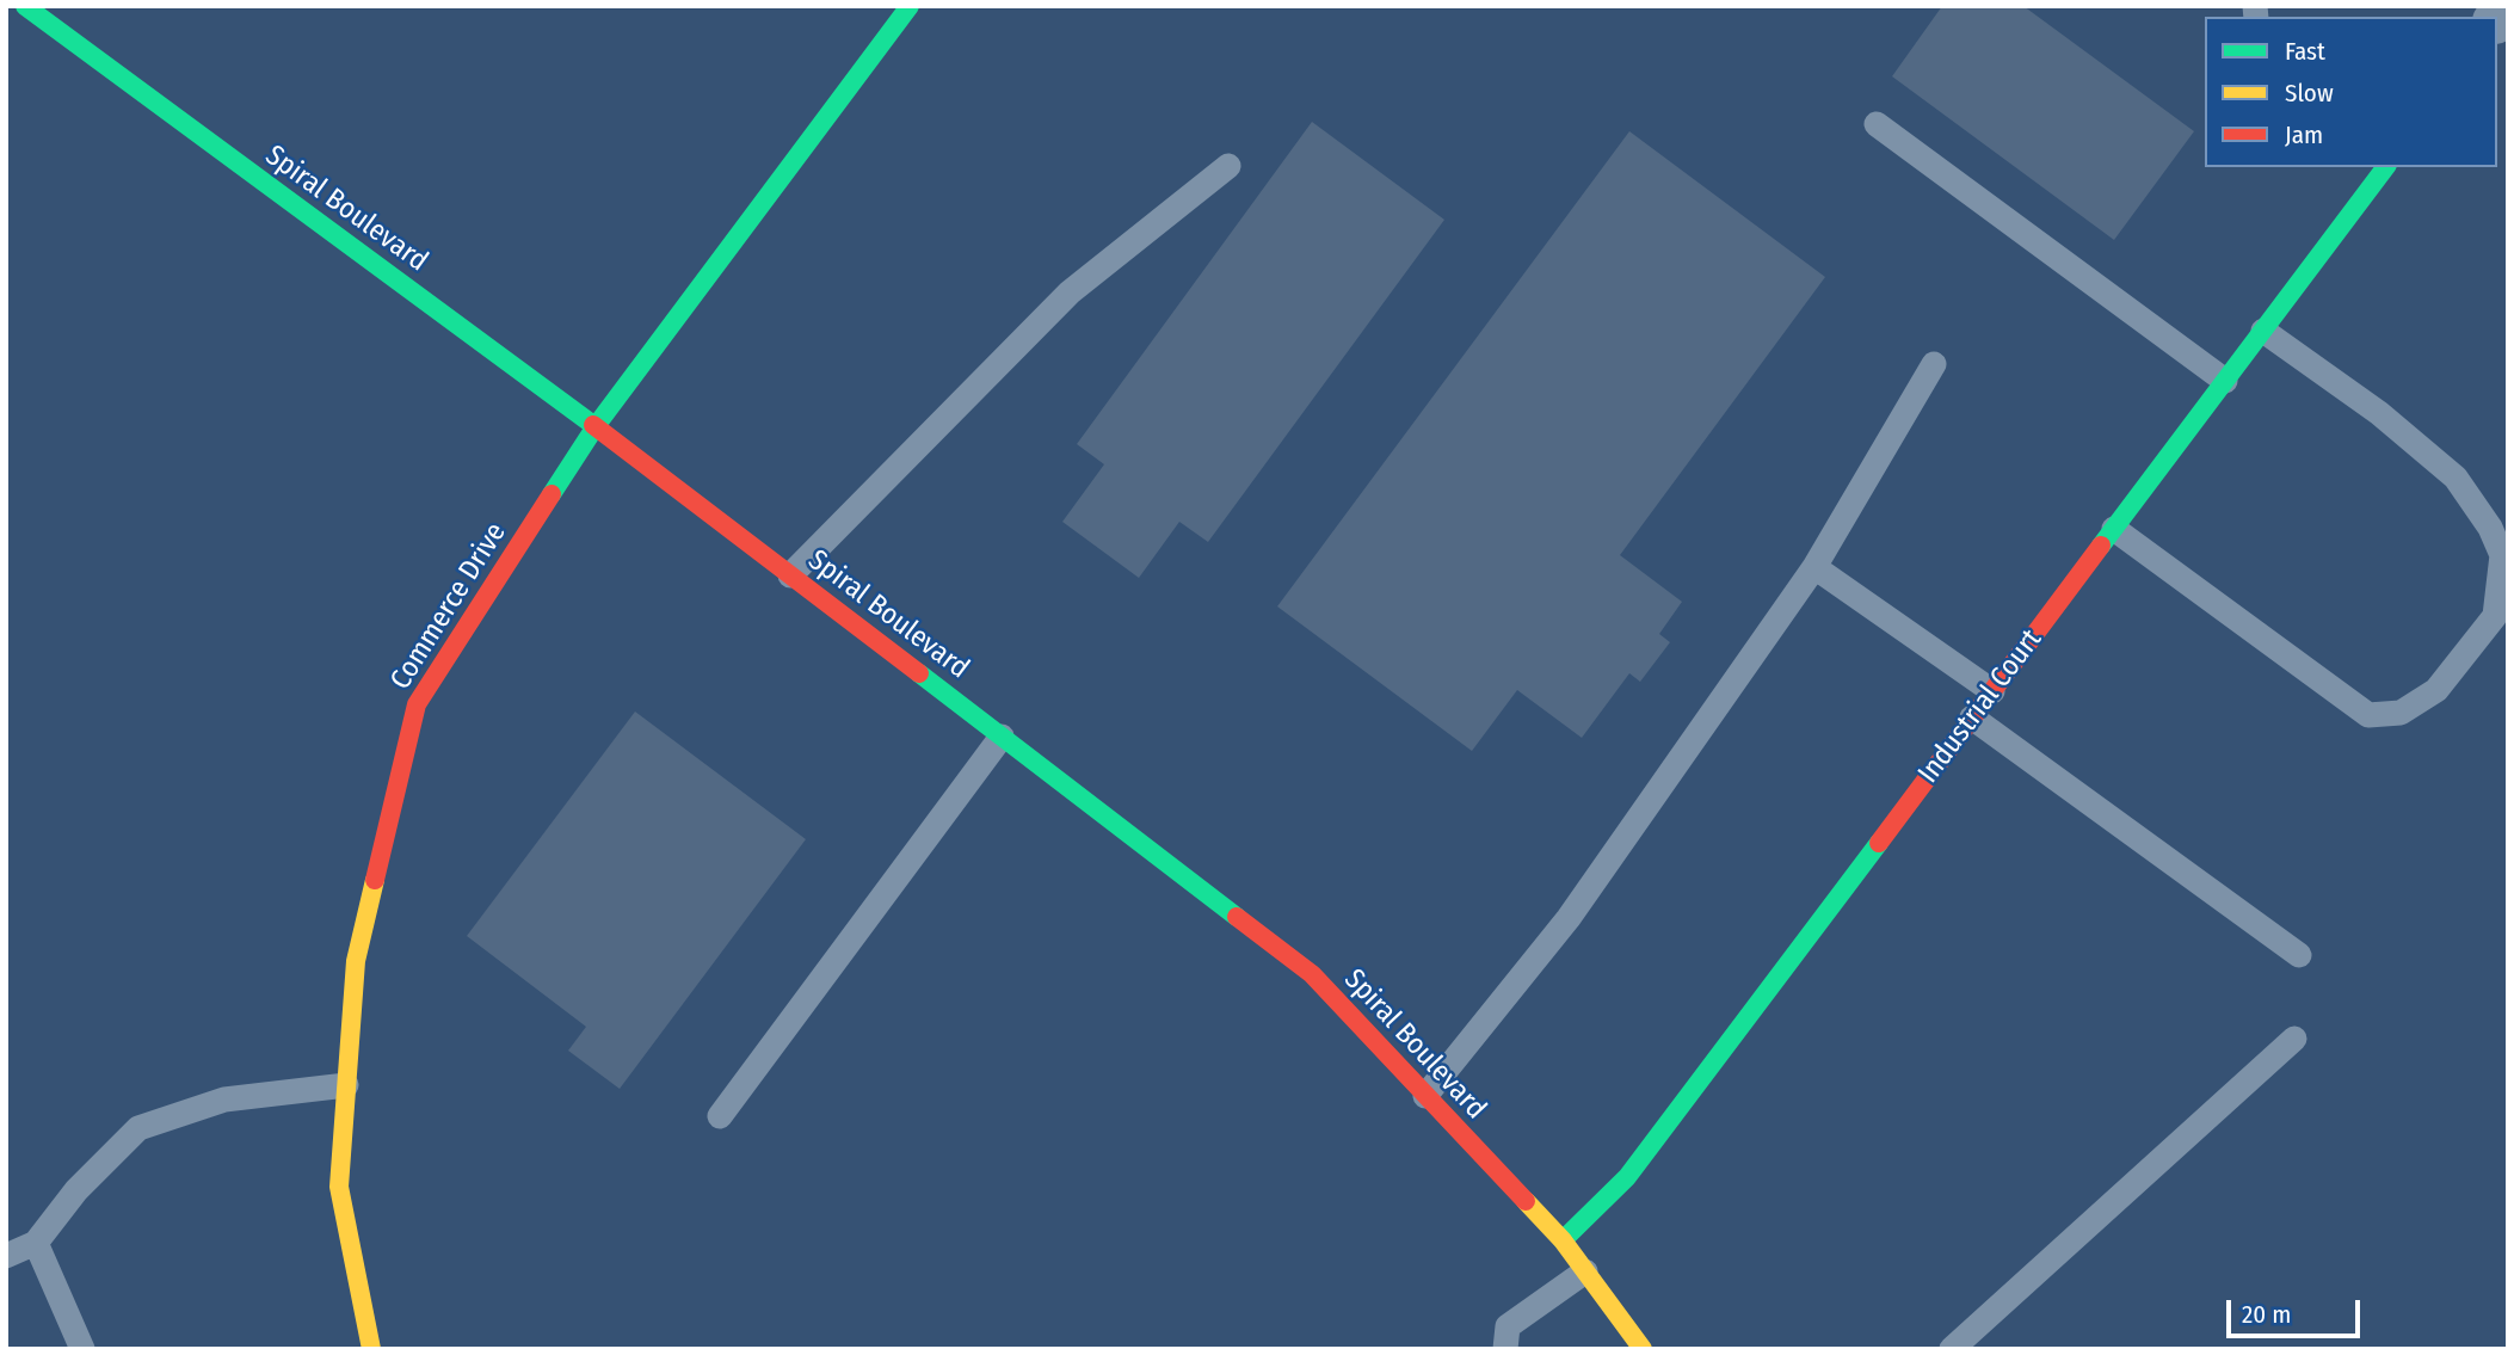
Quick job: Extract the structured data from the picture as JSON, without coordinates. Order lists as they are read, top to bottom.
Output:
{
  "streets": {
    "street": ["Spiral Boulevard", "Commerce Drive", "Industrial Court"]
  },
  "crossings": [
    ["Spiral Boulevard", "Commerce Drive"],
    ["Spiral Boulevard", "Industrial Court"]
  ],
  "legend": ["Fast", "Slow", "Jam"],
  "scale_bar": "20 m"
}
